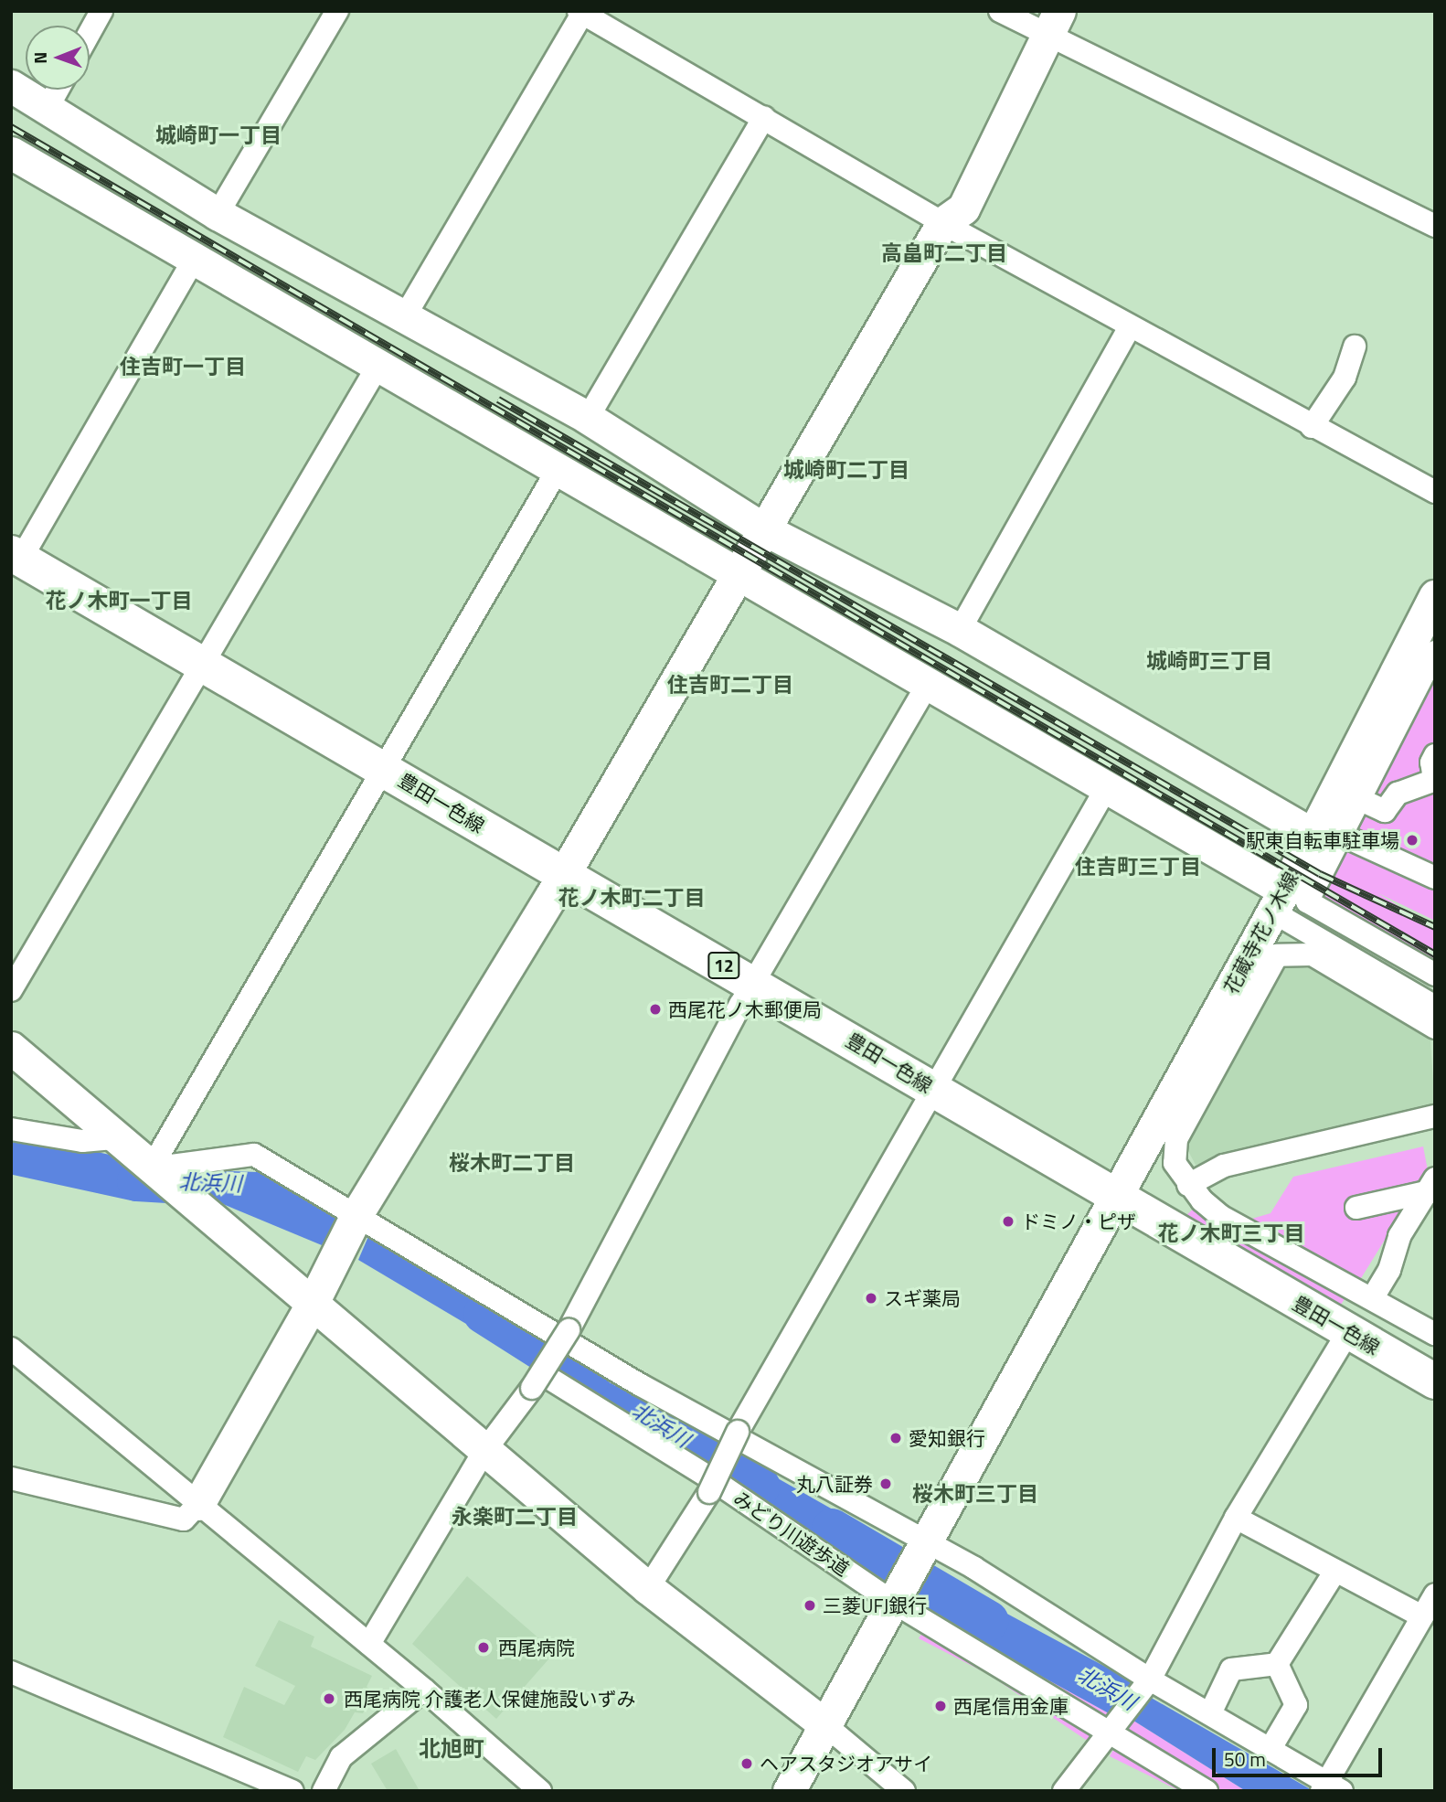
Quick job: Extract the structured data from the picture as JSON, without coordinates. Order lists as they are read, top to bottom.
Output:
{
  "streets": {
    "main road": ["豊田一色線", "12"],
    "street": ["花蔵寺花ノ木線", "みどり川遊歩道"]
  },
  "crossings": [
    ["豊田一色線", "花蔵寺花ノ木線"],
    ["花蔵寺花ノ木線", "みどり川遊歩道"]
  ],
  "districts": [
    "城崎町一丁目",
    "高畠町二丁目",
    "住吉町一丁目",
    "城崎町二丁目",
    "花ノ木町一丁目",
    "城崎町三丁目",
    "住吉町二丁目",
    "住吉町三丁目",
    "花ノ木町二丁目",
    "桜木町二丁目",
    "花ノ木町三丁目",
    "桜木町三丁目",
    "永楽町二丁目",
    "北旭町"
  ],
  "water": ["北浜川"],
  "places": [
    "駅東自転車駐車場",
    "西尾花ノ木郵便局",
    "ドミノ・ピザ",
    "スギ薬局",
    "愛知銀行",
    "丸八証券",
    "三菱UFJ銀行",
    "西尾病院",
    "西尾病院 介護老人保健施設いずみ",
    "西尾信用金庫",
    "ヘアスタジオアサイ"
  ],
  "scale_bar": "50 m",
  "north": "left"
}
